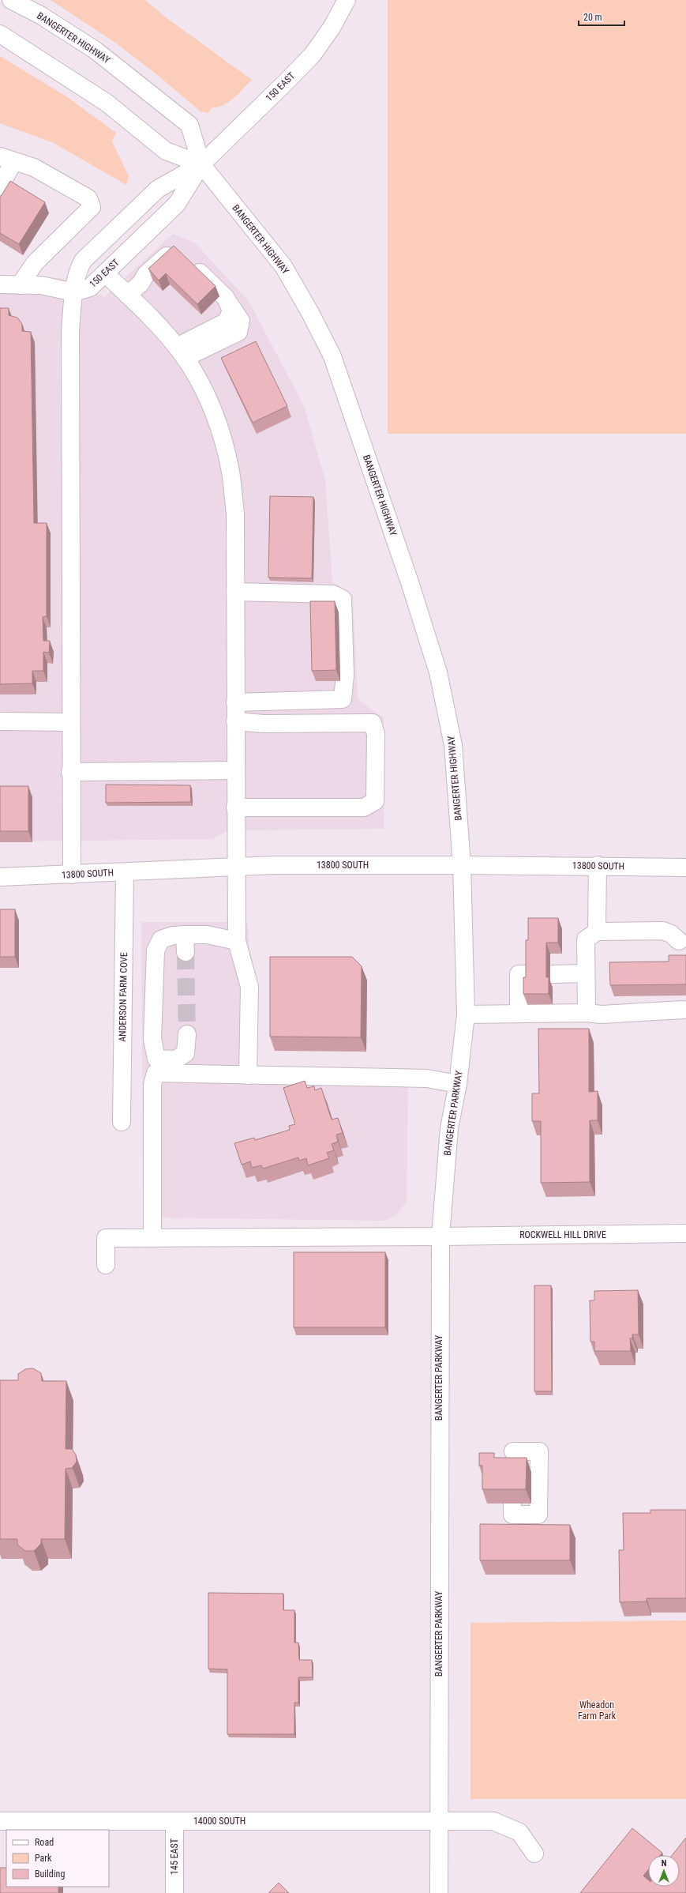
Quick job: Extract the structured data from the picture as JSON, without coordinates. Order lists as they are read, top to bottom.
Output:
{
  "streets": {
    "main road": [
      "BANGERTER HIGHWAY",
      "150 EAST",
      "13800 SOUTH",
      "ANDERSON FARM COVE",
      "BANGERTER PARKWAY",
      "ROCKWELL HILL DRIVE",
      "14000 SOUTH",
      "145 EAST"
    ]
  },
  "crossings": [
    ["BANGERTER HIGHWAY", "150 EAST"],
    ["BANGERTER HIGHWAY", "13800 SOUTH"],
    ["BANGERTER HIGHWAY", "BANGERTER PARKWAY"],
    ["13800 SOUTH", "ANDERSON FARM COVE"],
    ["13800 SOUTH", "BANGERTER PARKWAY"],
    ["BANGERTER PARKWAY", "ROCKWELL HILL DRIVE"],
    ["BANGERTER PARKWAY", "14000 SOUTH"],
    ["14000 SOUTH", "145 EAST"]
  ],
  "parks": ["Wheadon Farm Park"],
  "legend": ["Road", "Park", "Building"],
  "scale_bar": "20 m",
  "north": "top"
}
